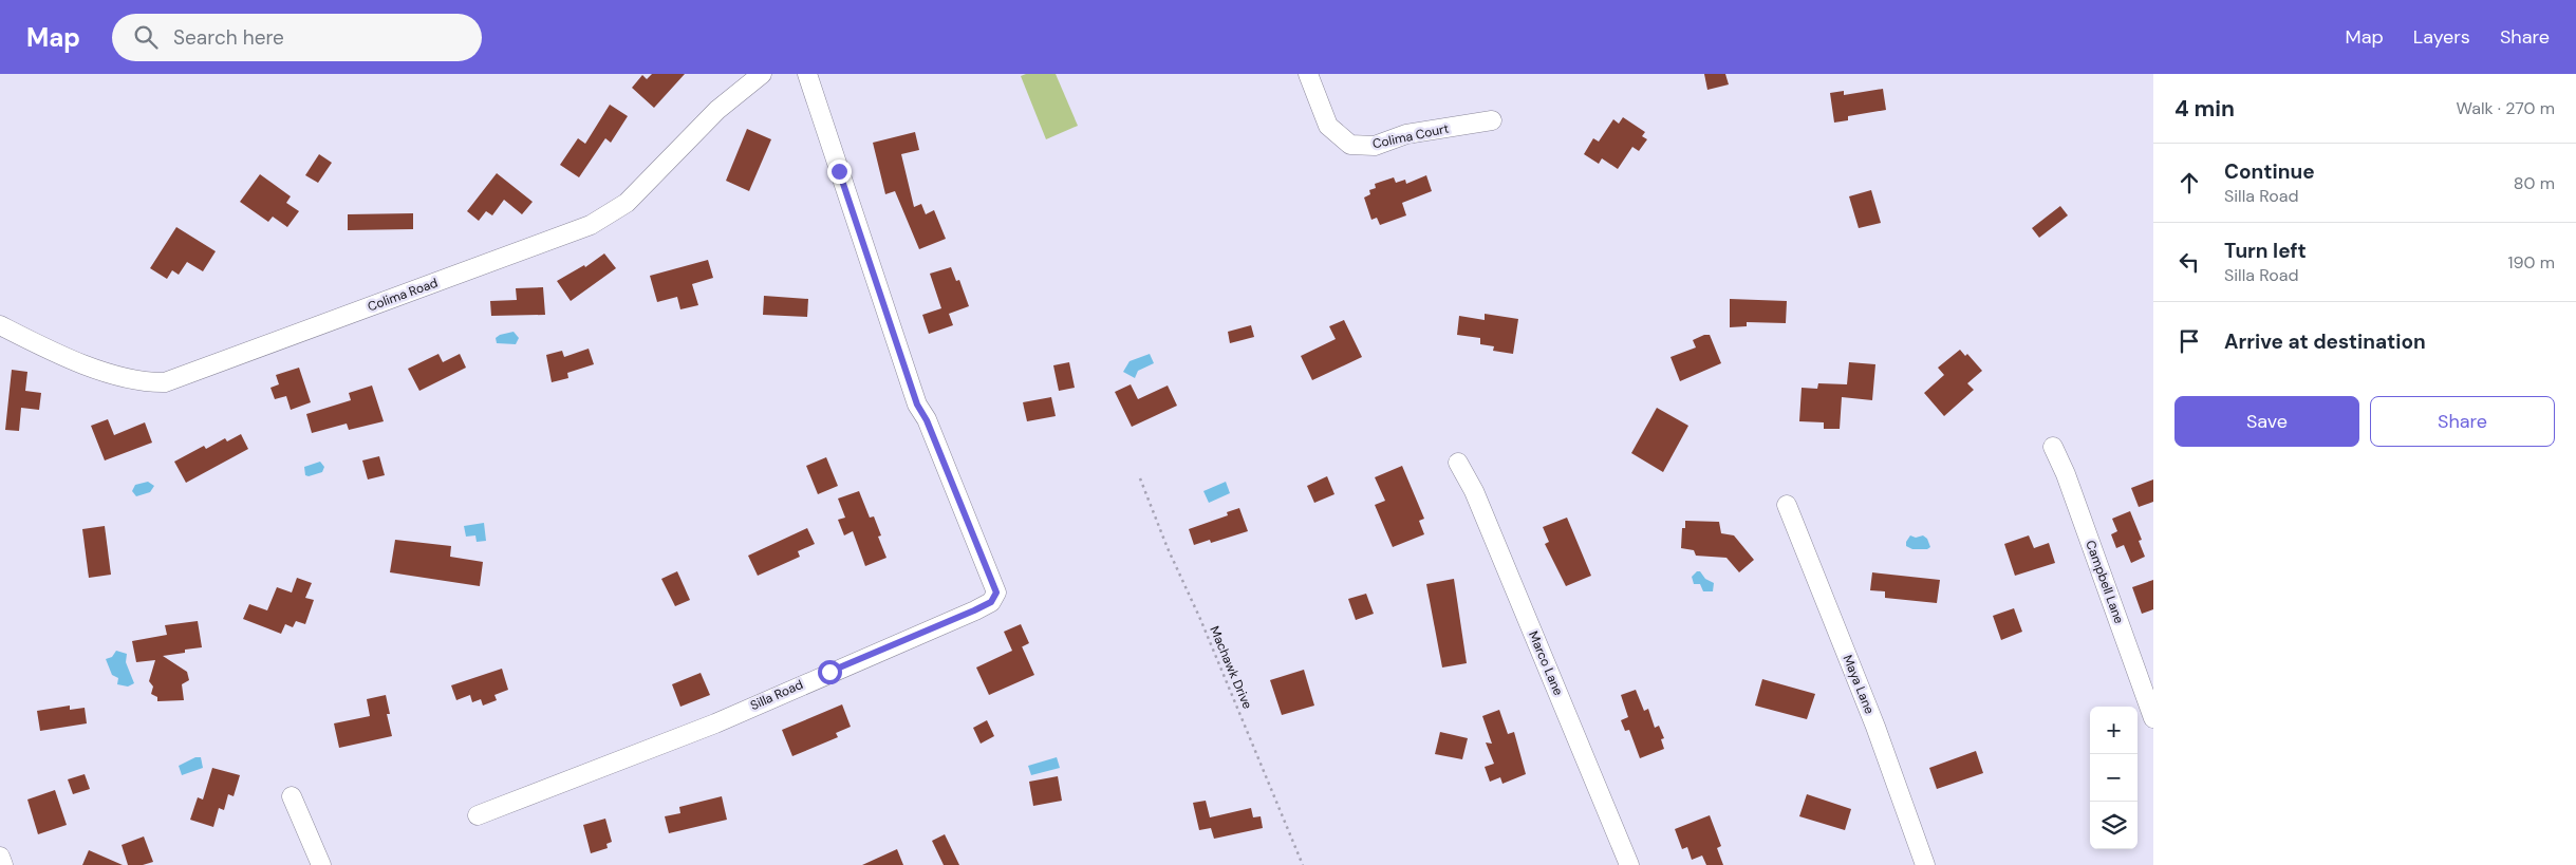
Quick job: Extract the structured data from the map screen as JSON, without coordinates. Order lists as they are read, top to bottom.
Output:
{
  "streets": {
    "street": [
      "Colima Court",
      "Colima Road",
      "Campbell Lane",
      "Marco Lane",
      "Maya Lane",
      "Silla Road"
    ],
    "path": ["Machawk Drive"]
  },
  "page": {
    "header": "Map",
    "search": "Search here",
    "nav": ["Map", "Layers", "Share"],
    "heading": ["4 min", "Walk · 270 m"],
    "list": [
      ["Continue", "Silla Road", "80 m"],
      ["Turn left", "Silla Road", "190 m"],
      "Arrive at destination"
    ],
    "buttons": ["Save", "Share"],
    "map_buttons": ["+", "−"]
  }
}
